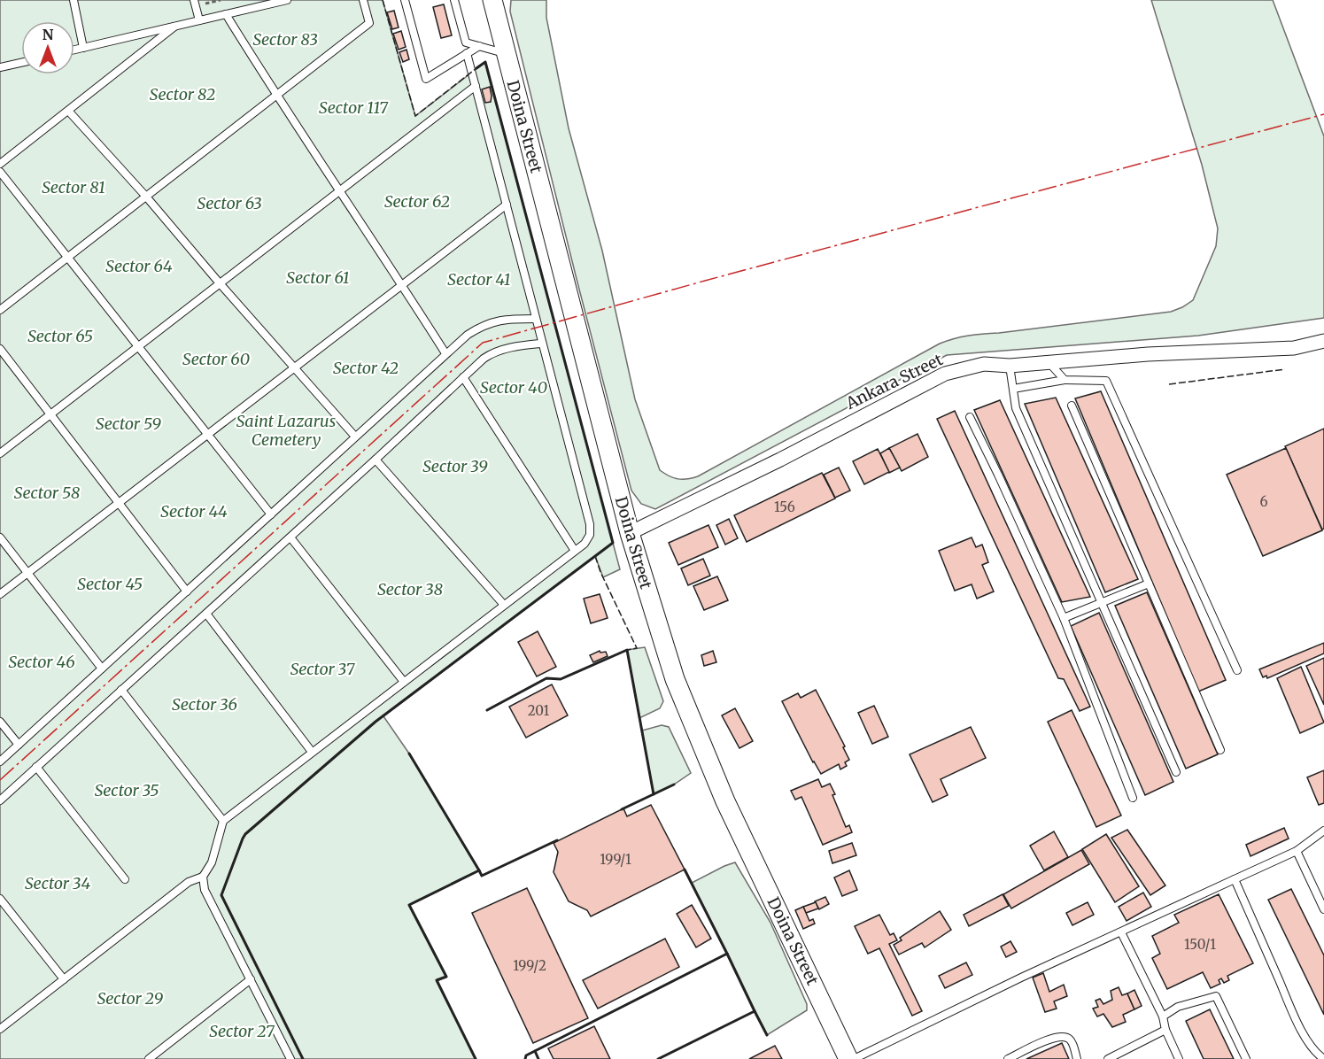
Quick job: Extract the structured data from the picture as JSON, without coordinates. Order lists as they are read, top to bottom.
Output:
{
  "streets": {
    "main road": ["Doina Street"],
    "street": ["Ankara Street"]
  },
  "crossings": [
    ["Doina Street", "Ankara Street"]
  ],
  "parks": [
    "Sector 83",
    "Sector 82",
    "Sector 117",
    "Sector 81",
    "Sector 62",
    "Sector 63",
    "Sector 64",
    "Sector 61",
    "Sector 41",
    "Sector 65",
    "Sector 60",
    "Sector 42",
    "Sector 40",
    "Saint Lazarus Cemetery",
    "Sector 59",
    "Sector 39",
    "Sector 58",
    "Sector 44",
    "Sector 45",
    "Sector 38",
    "Sector 46",
    "Sector 37",
    "Sector 36",
    "Sector 35",
    "Sector 34",
    "Sector 29",
    "Sector 27"
  ],
  "house_numbers": [
    "6",
    "156",
    "201",
    "199/1",
    "150/1",
    "199/2"
  ],
  "north": "top"
}
